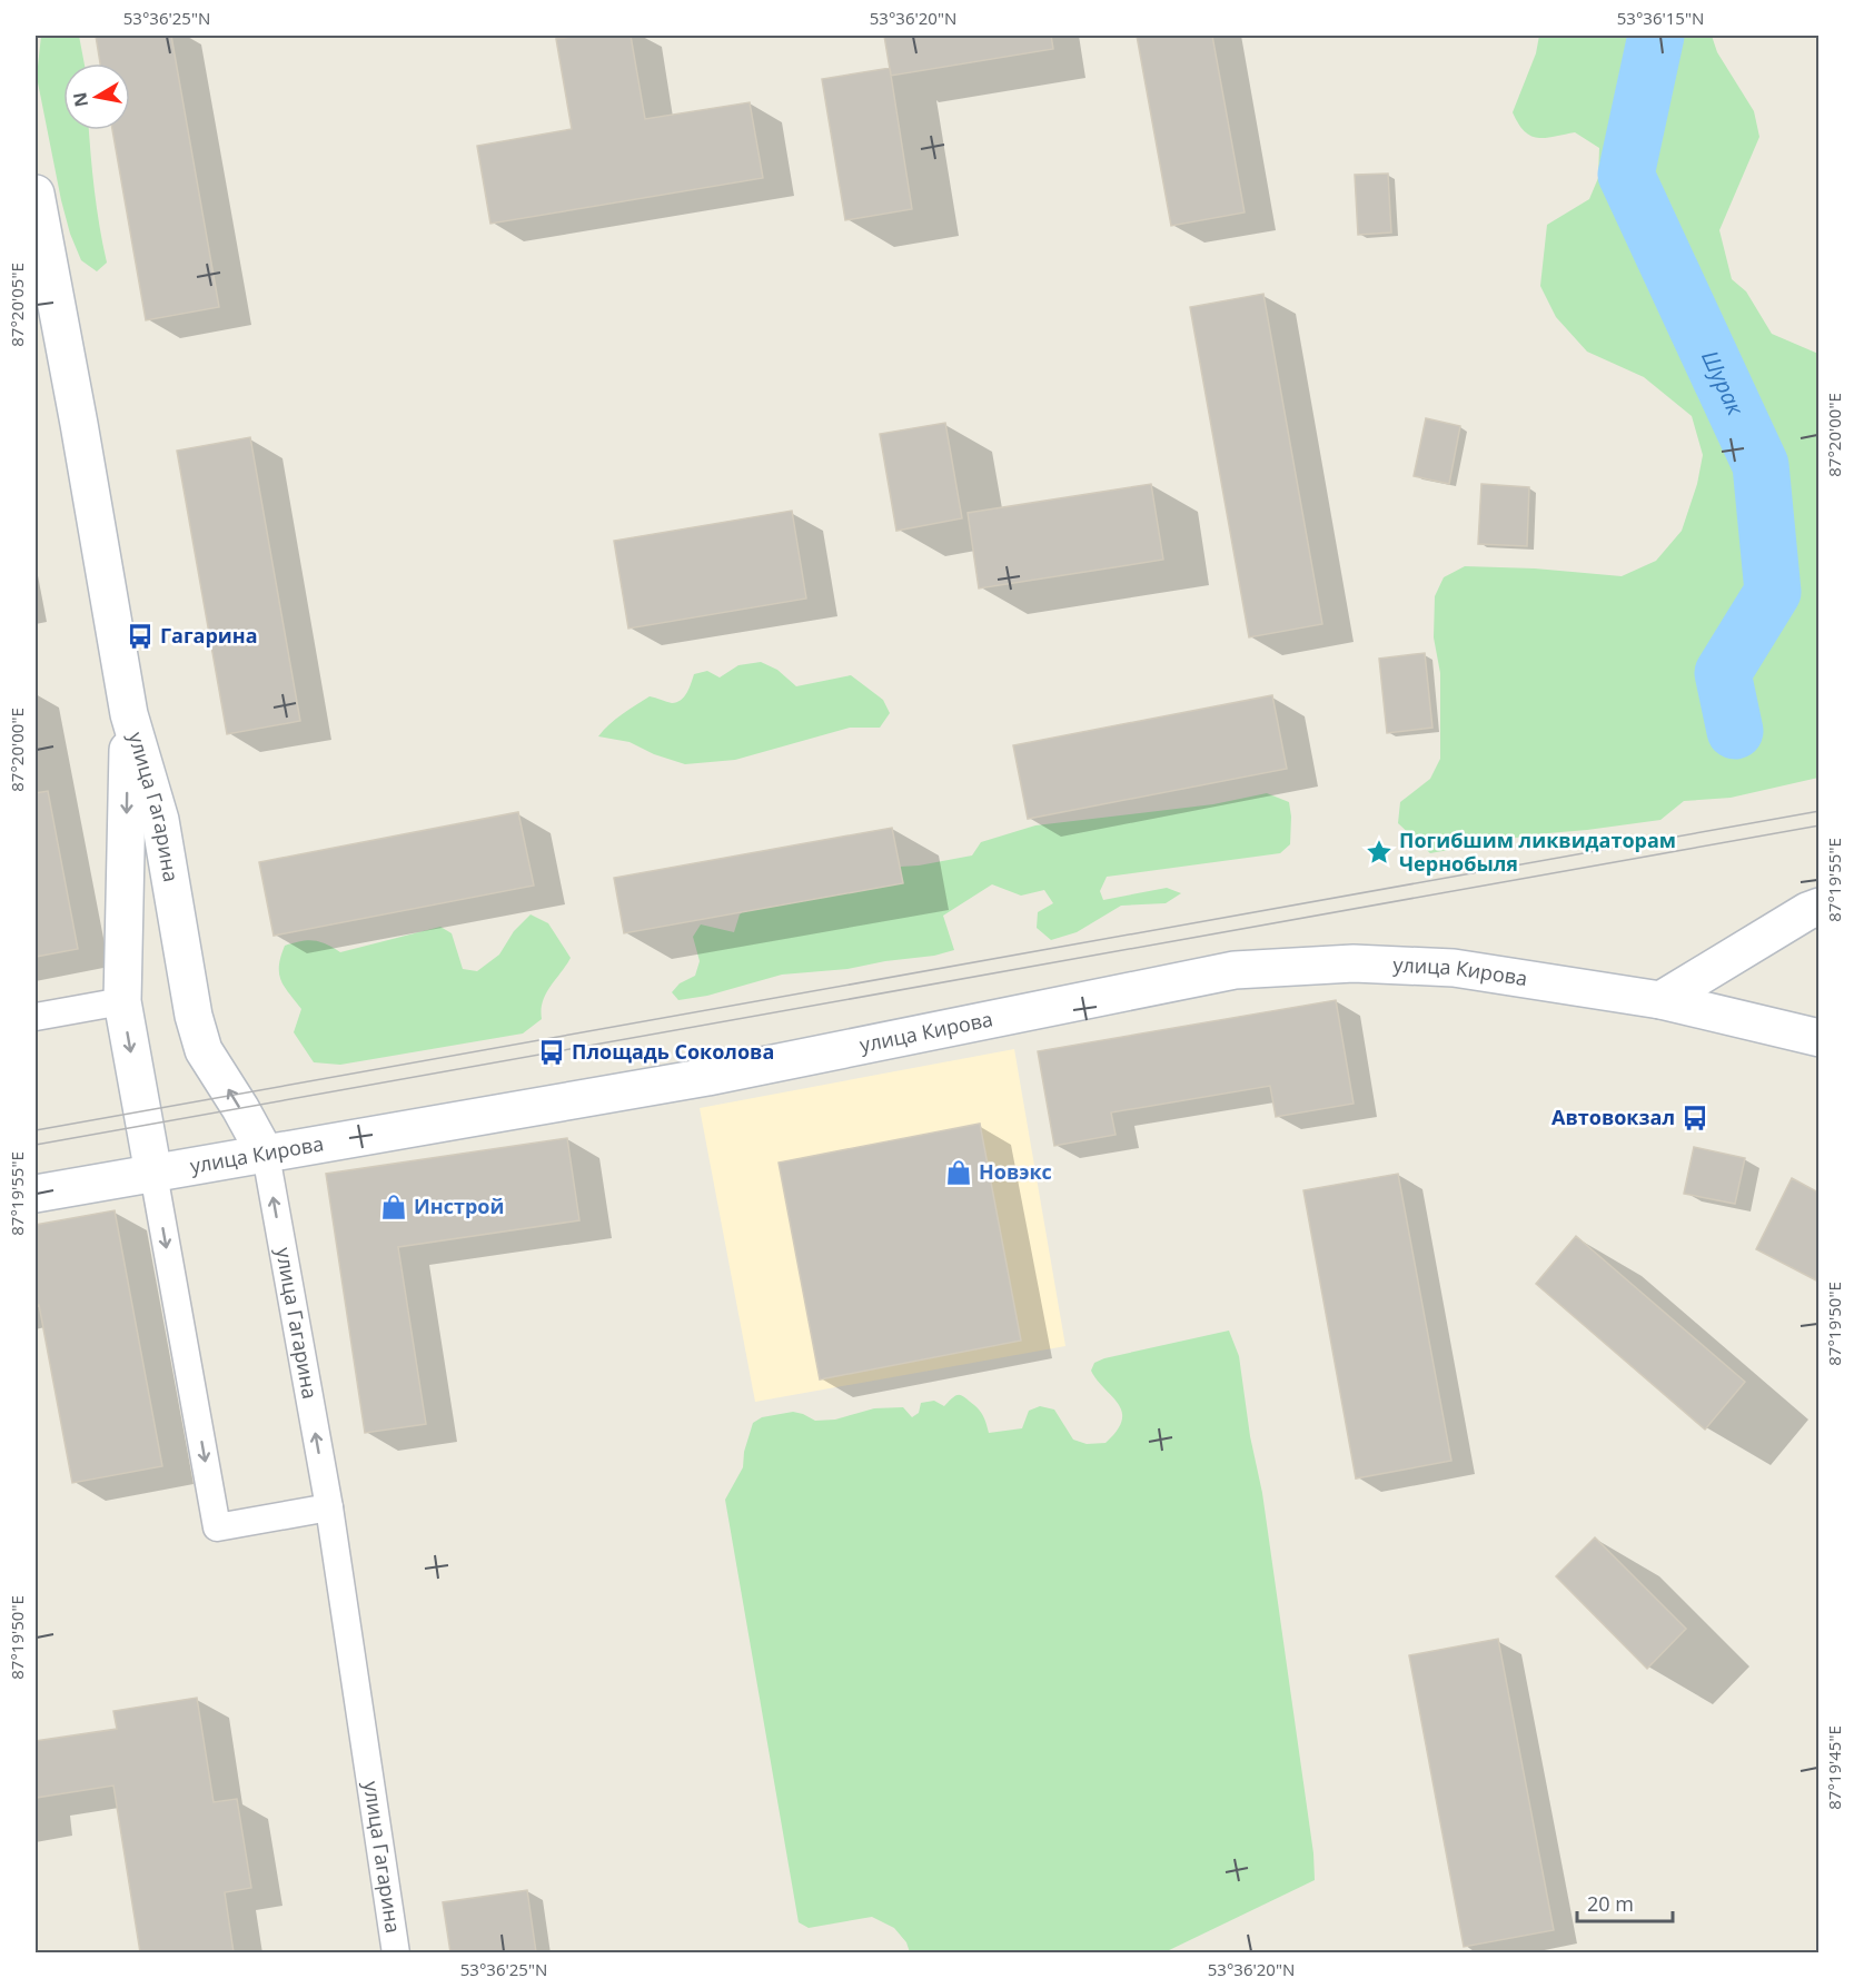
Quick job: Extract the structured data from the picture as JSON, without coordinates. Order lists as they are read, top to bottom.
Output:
{
  "streets": {
    "street": ["улица Гагарина", "улица Кирова"]
  },
  "crossings": [
    ["улица Гагарина", "улица Кирова"]
  ],
  "water": ["Шурак"],
  "places": {
    "bus stop": ["Гагарина", "Площадь Соколова", "Автовокзал"],
    "place": ["Погибшим ликвидаторам Чернобыля"],
    "shop": ["Новэкс", "Инстрой"]
  },
  "scale_bar": "20 m",
  "north": "left",
  "coordinates": [
    "53°36'25\"N",
    "53°36'20\"N",
    "53°36'15\"N",
    "87°20'05\"E",
    "87°20'00\"E",
    "87°19'55\"E",
    "87°19'50\"E",
    "87°19'45\"E"
  ]
}
